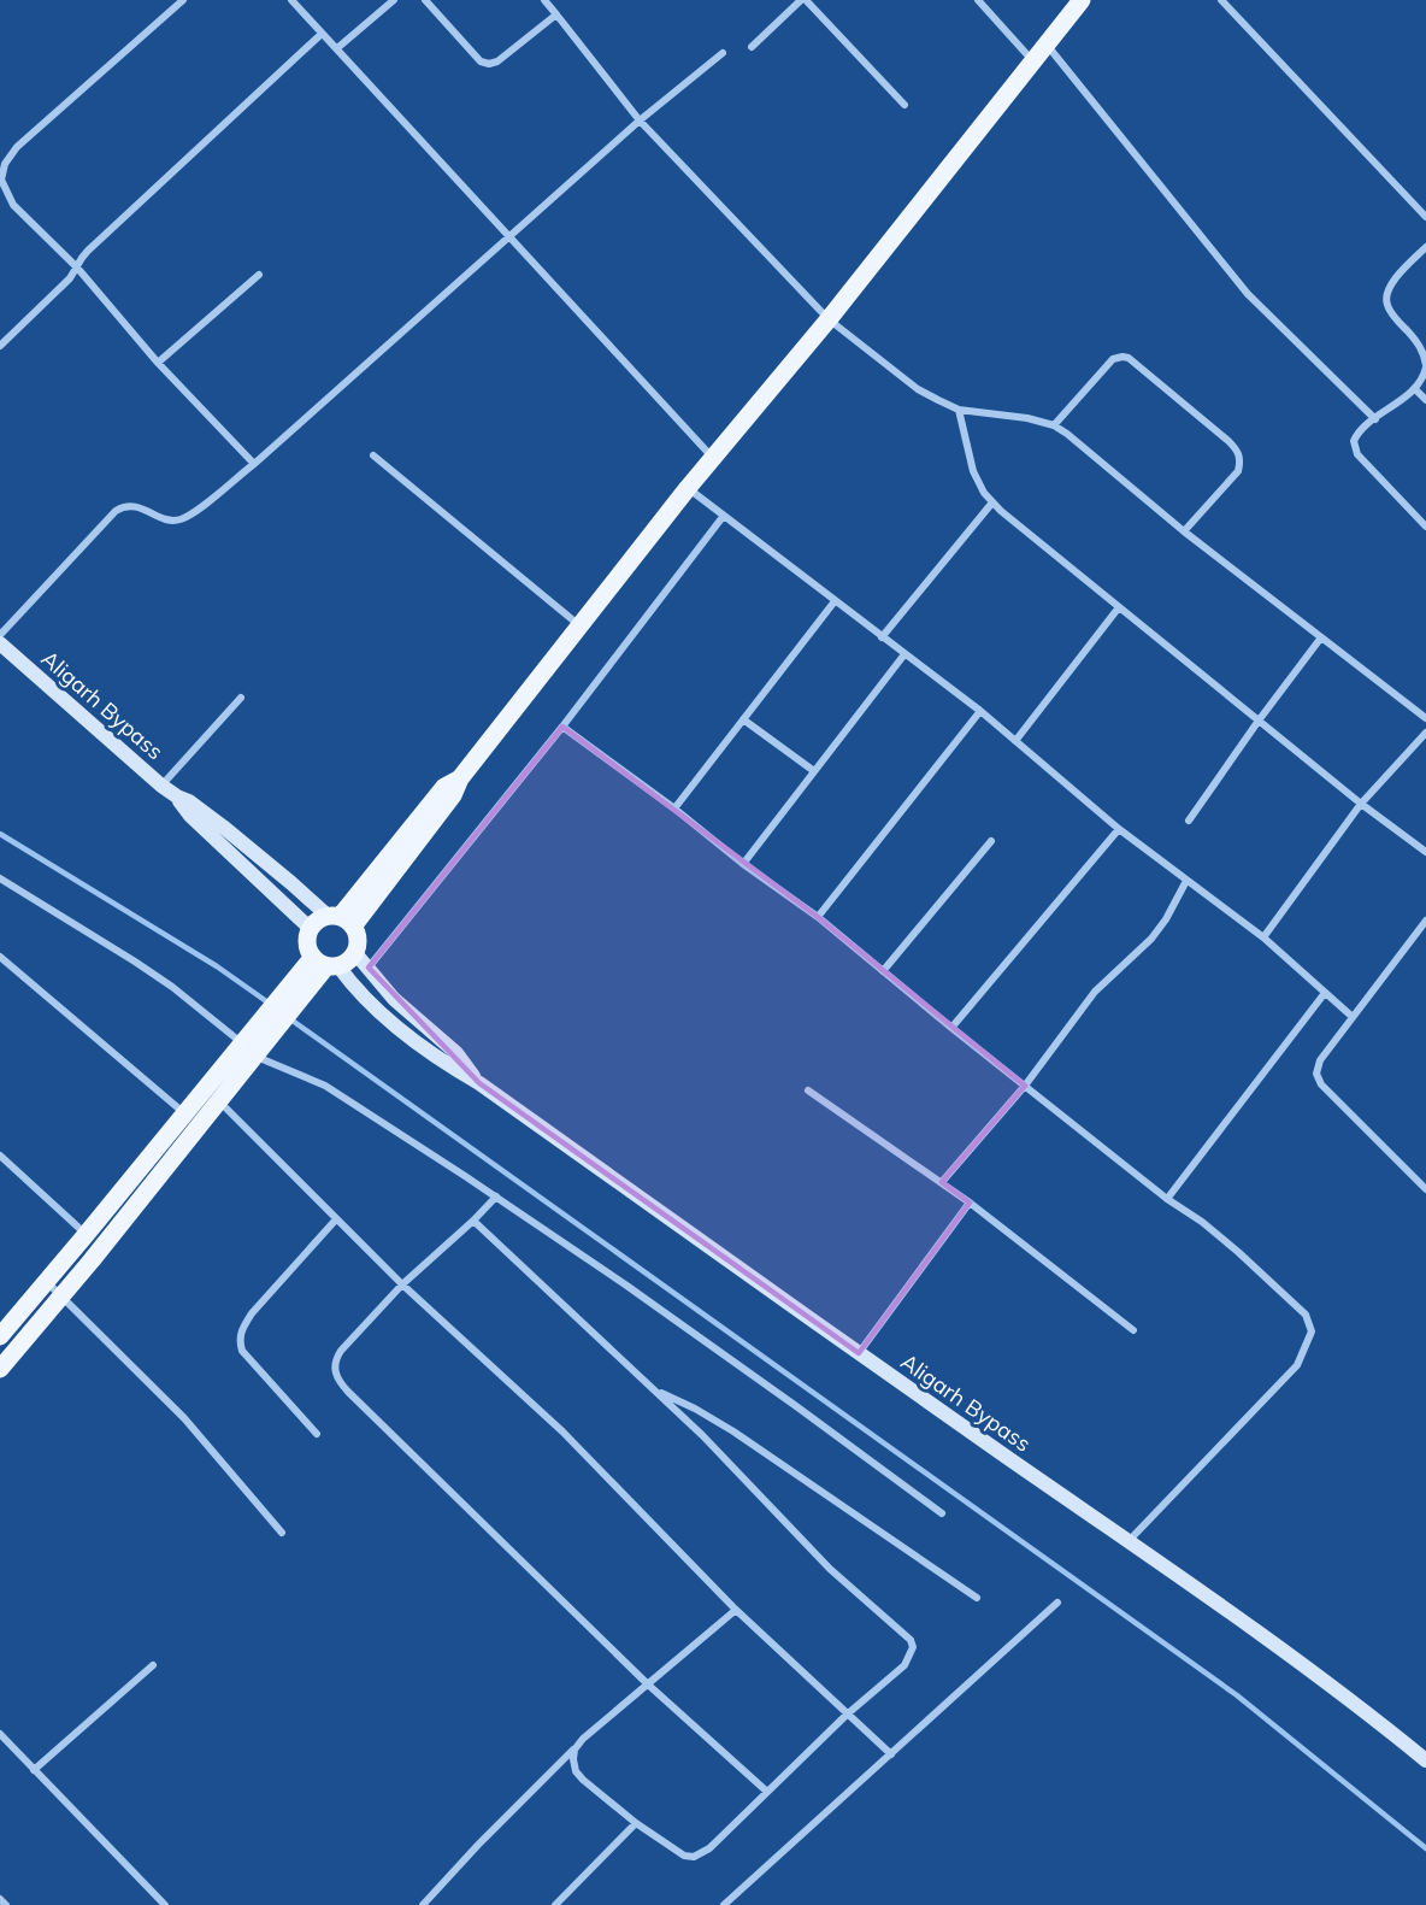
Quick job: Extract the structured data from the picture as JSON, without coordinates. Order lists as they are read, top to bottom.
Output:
{
  "streets": {
    "main road": ["Aligarh Bypass"]
  }
}
